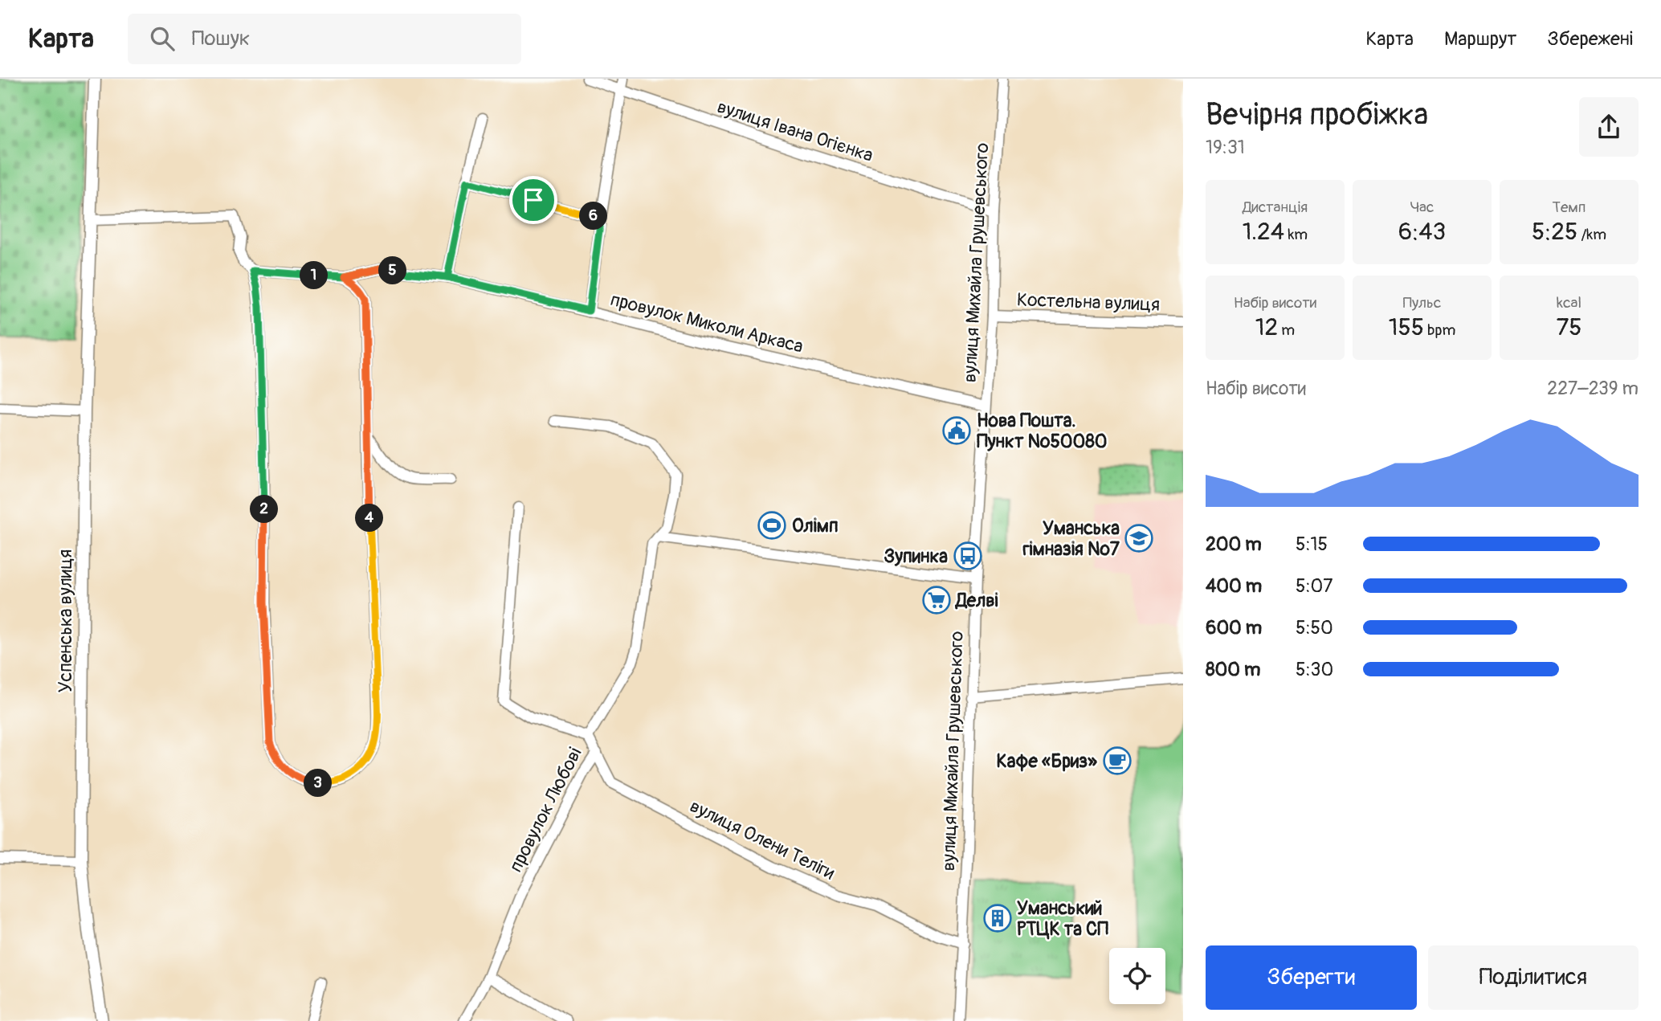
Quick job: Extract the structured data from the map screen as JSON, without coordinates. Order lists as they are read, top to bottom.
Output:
{
  "streets": {
    "street": [
      "вулиця Івана Огієнка",
      "вулиця Михайла Грушевського",
      "Костельна вулиця",
      "провулок Миколи Аркаса",
      "Успенська вулиця",
      "провулок Любові",
      "вулиця Олени Теліги"
    ]
  },
  "crossings": [
    ["вулиця Івана Огієнка", "вулиця Михайла Грушевського"],
    ["вулиця Михайла Грушевського", "Костельна вулиця"],
    ["вулиця Михайла Грушевського", "провулок Миколи Аркаса"],
    ["вулиця Михайла Грушевського", "вулиця Олени Теліги"],
    ["провулок Любові", "вулиця Олени Теліги"]
  ],
  "places": {
    "public building": ["Нова Пошта. Пункт №50080"],
    "sports": ["Олімп"],
    "school or university": ["Уманська гімназія №7"],
    "bus stop": ["Зупинка"],
    "supermarket": ["Делві"],
    "cafe": ["Кафе «Бриз»"],
    "building": ["Уманський РТЦК та СП"]
  },
  "page": {
    "header": "Карта",
    "search": "Пошук",
    "nav": ["Карта", "Маршрут", "Збережені"],
    "heading": ["Вечірня пробіжка", "19:31"],
    "stats": [
      ["Дистанція", "1.24 km"],
      ["Час", "6:43"],
      ["Темп", "5:25 /km"],
      ["Набір висоти", "12 m"],
      ["Пульс", "155 bpm"],
      ["kcal", "75"]
    ],
    "pins": [
      "6",
      "5",
      "1",
      "2",
      "4",
      "3"
    ],
    "chart": ["Набір висоти", "227–239 m"],
    "list": [
      {
        "name": "200 m",
        "note": "5:15"
      },
      {
        "name": "400 m",
        "note": "5:07"
      },
      {
        "name": "600 m",
        "note": "5:50"
      },
      {
        "name": "800 m",
        "note": "5:30"
      }
    ],
    "buttons": ["Зберегти", "Поділитися"]
  }
}
